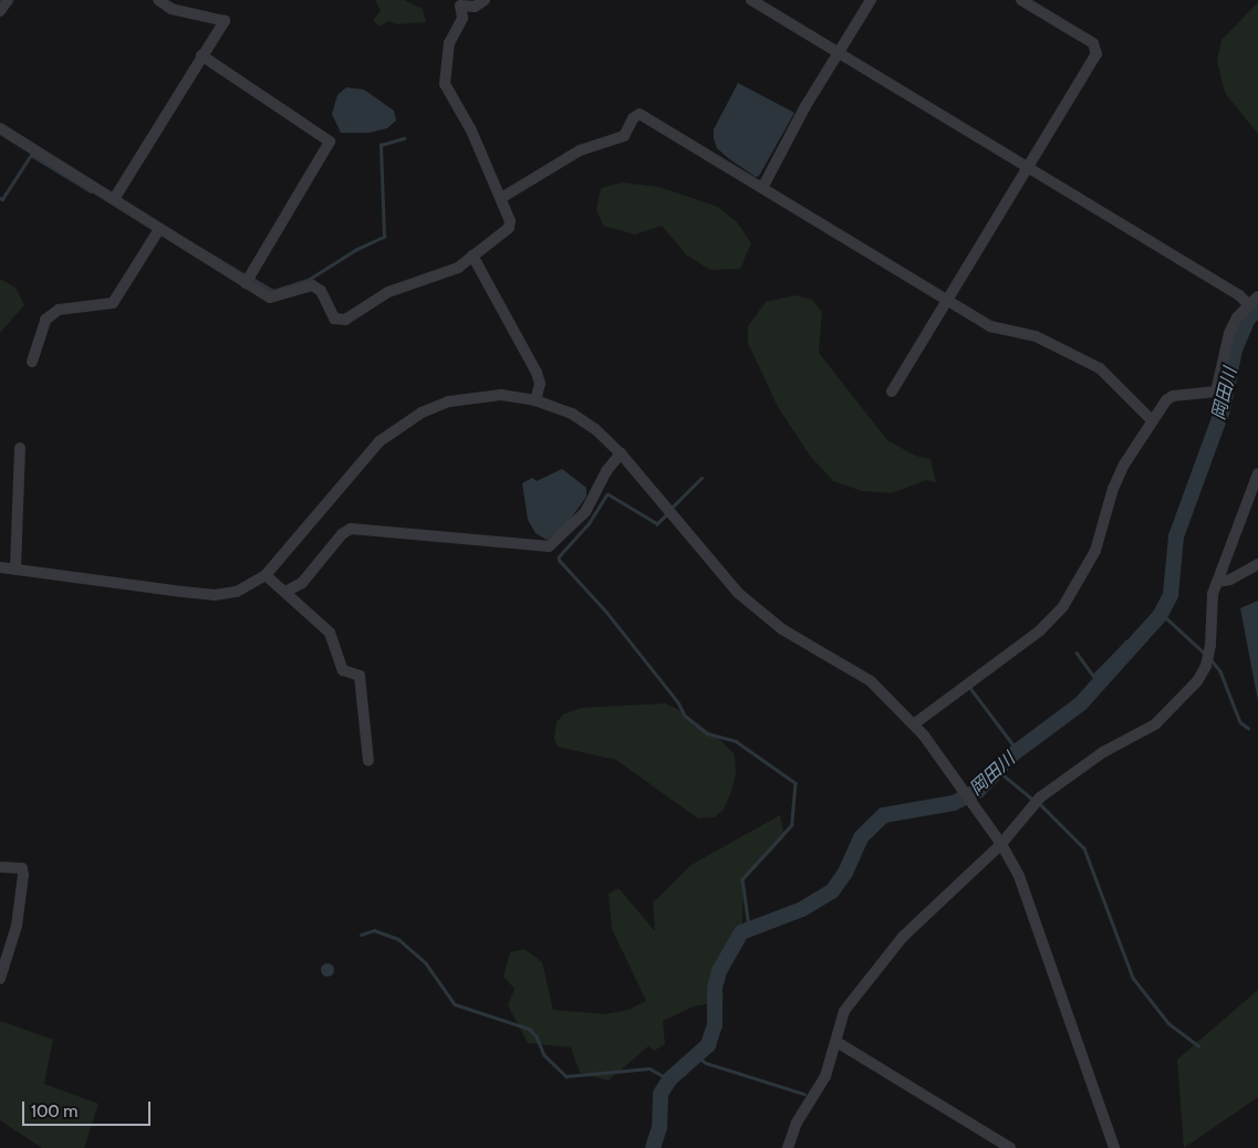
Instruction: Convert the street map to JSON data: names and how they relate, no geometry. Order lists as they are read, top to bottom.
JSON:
{
  "water": ["岡田川"],
  "scale_bar": "100 m"
}
